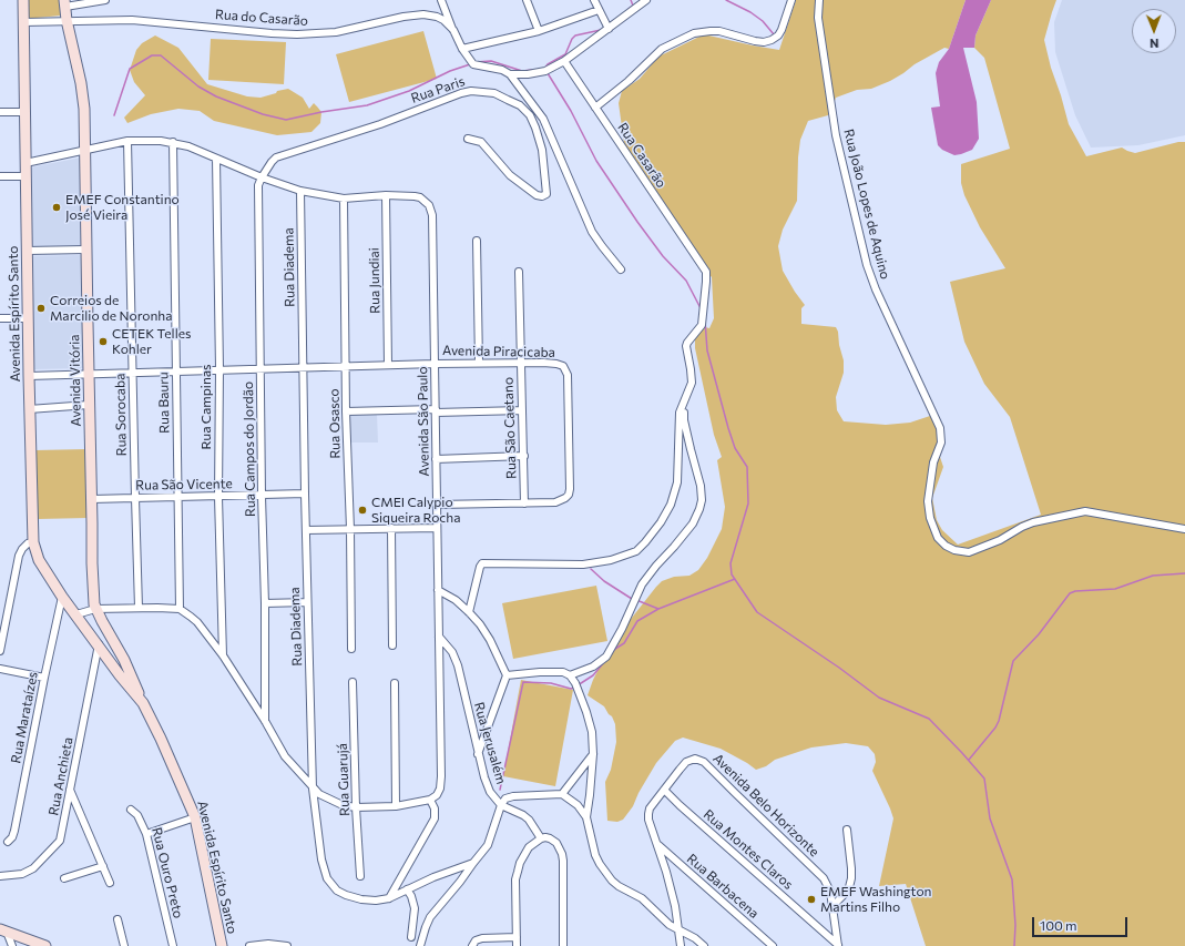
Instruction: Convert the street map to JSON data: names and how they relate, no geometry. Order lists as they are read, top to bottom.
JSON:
{
  "streets": {
    "street": [
      "Rua do Casarão",
      "Rua Paris",
      "Rua Casarão",
      "Rua João Lopes de Aquino",
      "Rua Diadema",
      "Rua Jundiai",
      "Avenida Espírito Santo",
      "Avenida Piracicaba",
      "Avenida Vitória",
      "Rua Bauru",
      "Rua Campinas",
      "Rua Sorocaba",
      "Avenida São Paulo",
      "Rua Osasco",
      "Rua São Caetano",
      "Rua Campos do Jordão",
      "Rua São Vicente",
      "Rua Marataízes",
      "Rua Jerusalém",
      "Rua Anchieta",
      "Rua Guarujá",
      "Avenida Belo Horizonte",
      "Rua Montes Claros",
      "Rua Ouro Preto",
      "Rua Barbacena"
    ]
  },
  "crossings": [
    ["Rua do Casarão", "Avenida Vitória"],
    ["Rua Paris", "Avenida São Paulo"],
    ["Rua Paris", "Rua Campos do Jordão"],
    ["Rua Diadema", "Avenida Piracicaba"],
    ["Rua Diadema", "Avenida São Paulo"],
    ["Rua Diadema", "Rua São Vicente"],
    ["Rua Jundiai", "Avenida Piracicaba"],
    ["Rua Jundiai", "Avenida São Paulo"],
    ["Avenida Espírito Santo", "Avenida Piracicaba"],
    ["Avenida Espírito Santo", "Avenida Vitória"],
    ["Avenida Espírito Santo", "Avenida São Paulo"],
    ["Avenida Espírito Santo", "Rua Marataízes"],
    ["Avenida Espírito Santo", "Rua Anchieta"],
    ["Avenida Piracicaba", "Avenida Vitória"],
    ["Avenida Piracicaba", "Rua Bauru"],
    ["Avenida Piracicaba", "Rua Campinas"],
    ["Avenida Piracicaba", "Rua Sorocaba"],
    ["Avenida Piracicaba", "Avenida São Paulo"],
    ["Avenida Piracicaba", "Rua Osasco"],
    ["Avenida Piracicaba", "Rua São Caetano"],
    ["Avenida Piracicaba", "Rua Campos do Jordão"],
    ["Avenida Vitória", "Avenida São Paulo"],
    ["Avenida Vitória", "Rua São Vicente"],
    ["Rua Bauru", "Avenida São Paulo"],
    ["Rua Bauru", "Rua São Vicente"],
    ["Rua Campinas", "Avenida São Paulo"],
    ["Rua Campinas", "Rua São Vicente"],
    ["Rua Sorocaba", "Avenida São Paulo"],
    ["Rua Sorocaba", "Rua São Vicente"],
    ["Avenida São Paulo", "Rua Osasco"],
    ["Avenida São Paulo", "Rua Campos do Jordão"],
    ["Avenida São Paulo", "Rua Jerusalém"],
    ["Rua Campos do Jordão", "Rua São Vicente"],
    ["Avenida Belo Horizonte", "Rua Montes Claros"],
    ["Avenida Belo Horizonte", "Rua Barbacena"]
  ],
  "places": [
    "EMEF Constantino José Vieira",
    "Correios de Marcilio de Noronha",
    "CETEK Telles Kohler",
    "CMEI Calypio Siqueira Rocha",
    "EMEF Washington Martins Filho"
  ],
  "scale_bar": "100 m",
  "north": "bottom"
}
